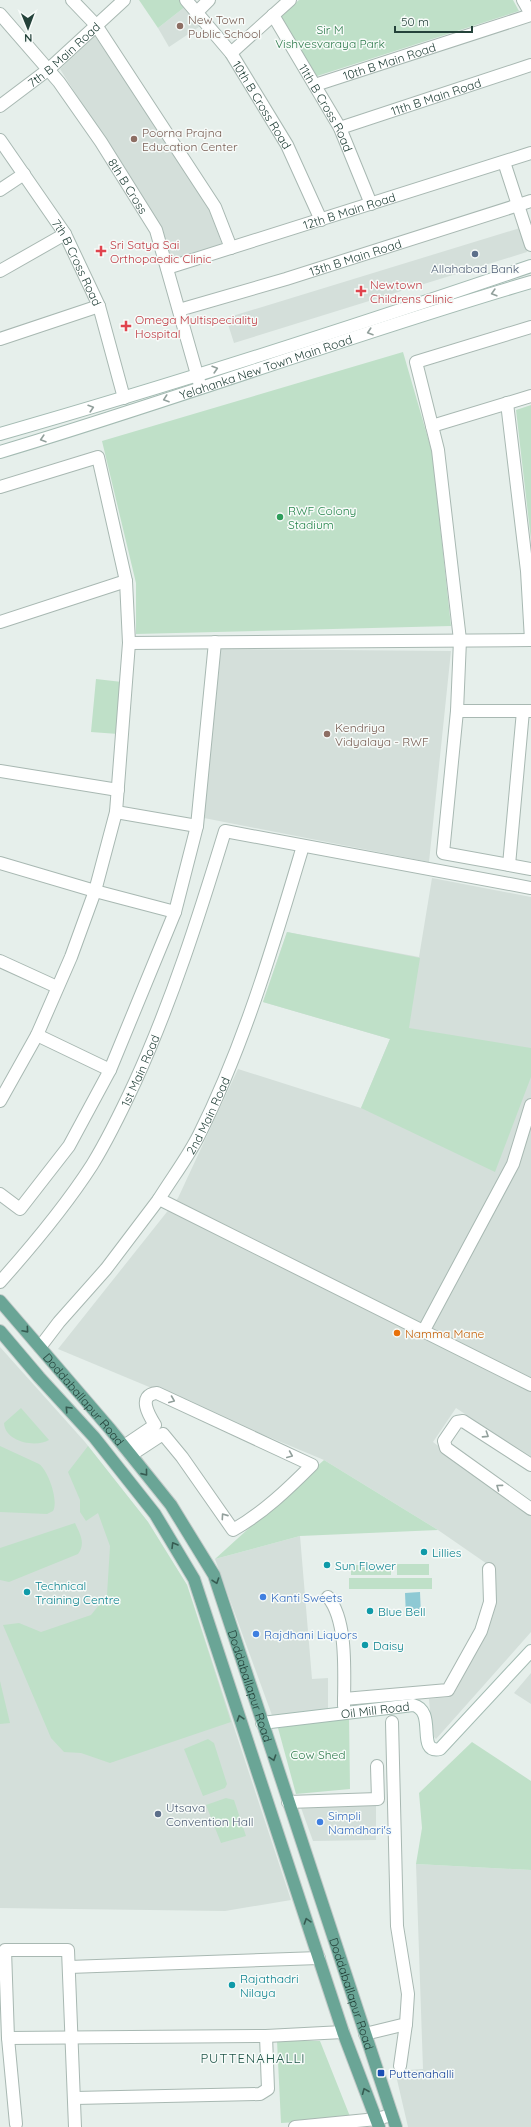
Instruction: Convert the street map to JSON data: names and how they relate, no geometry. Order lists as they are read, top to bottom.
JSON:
{
  "streets": {
    "main road": ["Doddaballapur Road"],
    "street": [
      "7th B Main Road",
      "10th B Main Road",
      "11th B Main Road",
      "10th B Cross Road",
      "11th B Cross Road",
      "8th B Cross",
      "12th B Main Road",
      "13th B Main Road",
      "7th B Cross Road",
      "Yelahanka New Town Main Road",
      "1st Main Road",
      "2nd Main Road",
      "Oil Mill Road"
    ]
  },
  "crossings": [
    ["7th B Main Road", "8th B Cross"],
    ["10th B Main Road", "11th B Cross Road"],
    ["11th B Main Road", "11th B Cross Road"],
    ["10th B Cross Road", "12th B Main Road"],
    ["11th B Cross Road", "12th B Main Road"],
    ["8th B Cross", "12th B Main Road"],
    ["8th B Cross", "13th B Main Road"],
    ["8th B Cross", "Yelahanka New Town Main Road"],
    ["7th B Cross Road", "Yelahanka New Town Main Road"],
    ["1st Main Road", "2nd Main Road"],
    ["2nd Main Road", "Doddaballapur Road"],
    ["Doddaballapur Road", "Oil Mill Road"]
  ],
  "districts": ["PUTTENAHALLI"],
  "parks": ["Sir M Vishvesvaraya Park", "Cow Shed"],
  "places": {
    "other": [
      "New Town Public School",
      "Poorna Prajna Education Center",
      "Allahabad Bank",
      "RWF Colony Stadium",
      "Kendriya Vidyalaya - RWF",
      "Namma Mane",
      "Lillies",
      "Sun Flower",
      "Technical Training Centre",
      "Kanti Sweets",
      "Blue Bell",
      "Rajdhani Liquors",
      "Daisy",
      "Utsava Convention Hall",
      "Simpli Namdhari's",
      "Rajathadri Nilaya"
    ],
    "health": ["Sri Satya Sai Orthopaedic Clinic", "Newtown Childrens Clinic", "Omega Multispeciality Hospital"],
    "transit": ["Puttenahalli"]
  },
  "scale_bar": "50 m",
  "north": "bottom"
}
